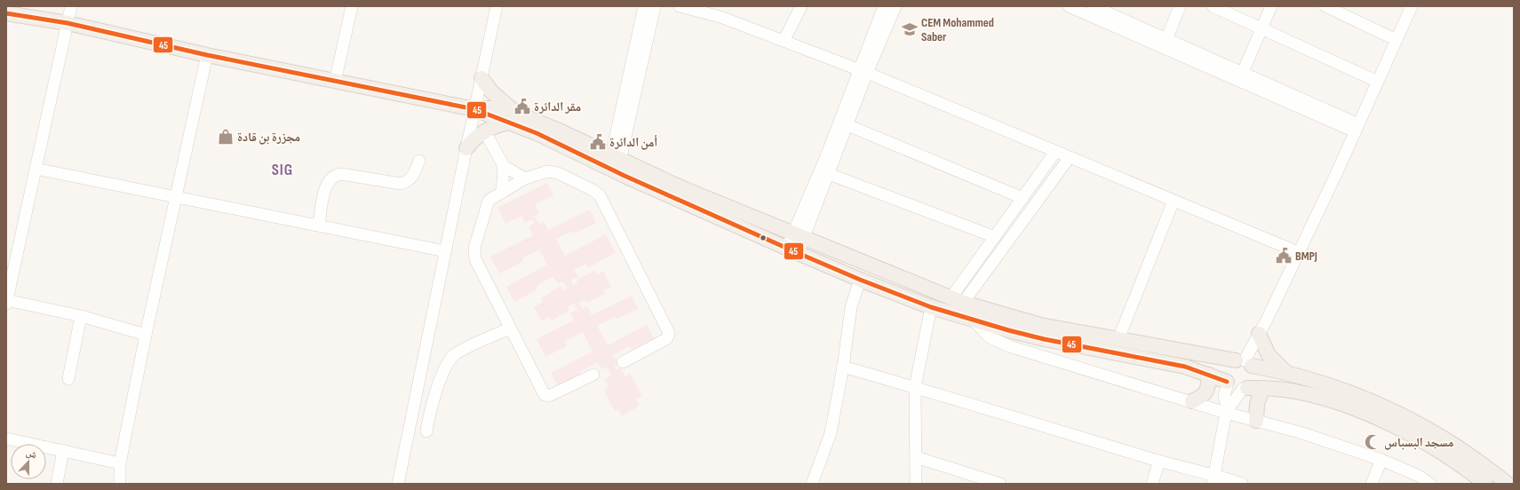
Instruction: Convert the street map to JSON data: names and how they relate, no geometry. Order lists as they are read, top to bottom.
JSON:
{
  "districts": ["SIG"],
  "places": {
    "school or university": ["CEM Mohammed Saber"],
    "public building": ["مقر الدائرة", "أمن الدائرة", "BMPJ"],
    "shop": ["مجزرة بن قادة"],
    "mosque": ["مسجد البسباس"]
  },
  "lines": ["transit line 45"],
  "north": "top"
}
